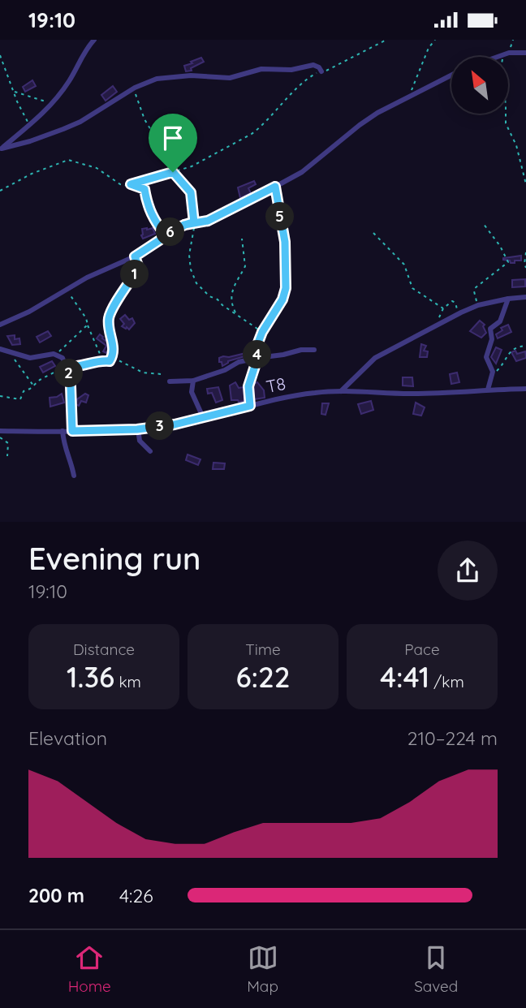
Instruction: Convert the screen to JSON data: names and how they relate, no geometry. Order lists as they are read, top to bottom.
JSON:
{
  "streets": {
    "street": ["T8"]
  },
  "north": "top left",
  "page": {
    "status": "19:10",
    "pins": [
      "5",
      "6",
      "1",
      "4",
      "2",
      "3"
    ],
    "heading": ["Evening run", "19:10"],
    "stats": [
      ["Distance", "1.36 km"],
      ["Time", "6:22"],
      ["Pace", "4:41 /km"]
    ],
    "chart": ["Elevation", "210–224 m"],
    "list": [
      {
        "name": "200 m",
        "note": "4:26"
      }
    ],
    "tabs": ["Home", "Map", "Saved"]
  }
}
